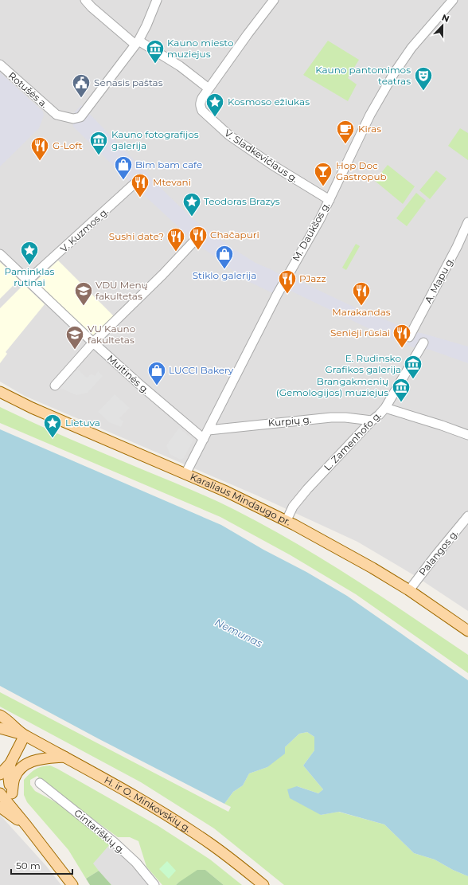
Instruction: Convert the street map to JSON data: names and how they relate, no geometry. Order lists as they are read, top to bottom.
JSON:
{
  "streets": {
    "main road": ["Karaliaus Mindaugo pr.", "H. ir O. Minkovskių g."],
    "street": [
      "Rotušės a.",
      "V. Sladkevičiaus g.",
      "V. Kuzmos g.",
      "M. Daukšos g.",
      "A. Mapu g.",
      "Muitinės g.",
      "Kurpių g.",
      "L. Zamenhofo g.",
      "Palangos g.",
      "Gintariškių g."
    ]
  },
  "crossings": [
    ["V. Sladkevičiaus g.", "M. Daukšos g."],
    ["V. Kuzmos g.", "Muitinės g."],
    ["M. Daukšos g.", "Muitinės g."],
    ["M. Daukšos g.", "Kurpių g."],
    ["M. Daukšos g.", "Karaliaus Mindaugo pr."],
    ["Kurpių g.", "L. Zamenhofo g."],
    ["L. Zamenhofo g.", "Karaliaus Mindaugo pr."],
    ["Karaliaus Mindaugo pr.", "Palangos g."]
  ],
  "water": ["Nemunas"],
  "places": {
    "museum": [
      "Kauno miesto muziejus",
      "Kauno fotografijos galerija",
      "E. Rudinsko Grafikos galerija",
      "Brangakmenių (Gemologijos) muziejus"
    ],
    "theatre": ["Kauno pantomimos teatras"],
    "public building": ["Senasis paštas"],
    "place": [
      "Kosmoso ežiukas",
      "Teodoras Brazys",
      "Paminklas rutinai",
      "Lietuva"
    ],
    "cafe": ["Kiras"],
    "restaurant": [
      "G-Loft",
      "Mtevani",
      "Chačapuri",
      "Sushi date?",
      "PJazz",
      "Marakandas",
      "Senieji rūsiai"
    ],
    "shop": ["Bim bam cafe", "Stiklo galerija", "LUCCI Bakery"],
    "bar": ["Hop Doc Gastropub"],
    "school or university": ["VDU Menų fakultetas", "VU Kauno fakultetas"]
  },
  "scale_bar": "50 m",
  "north": "top"
}
